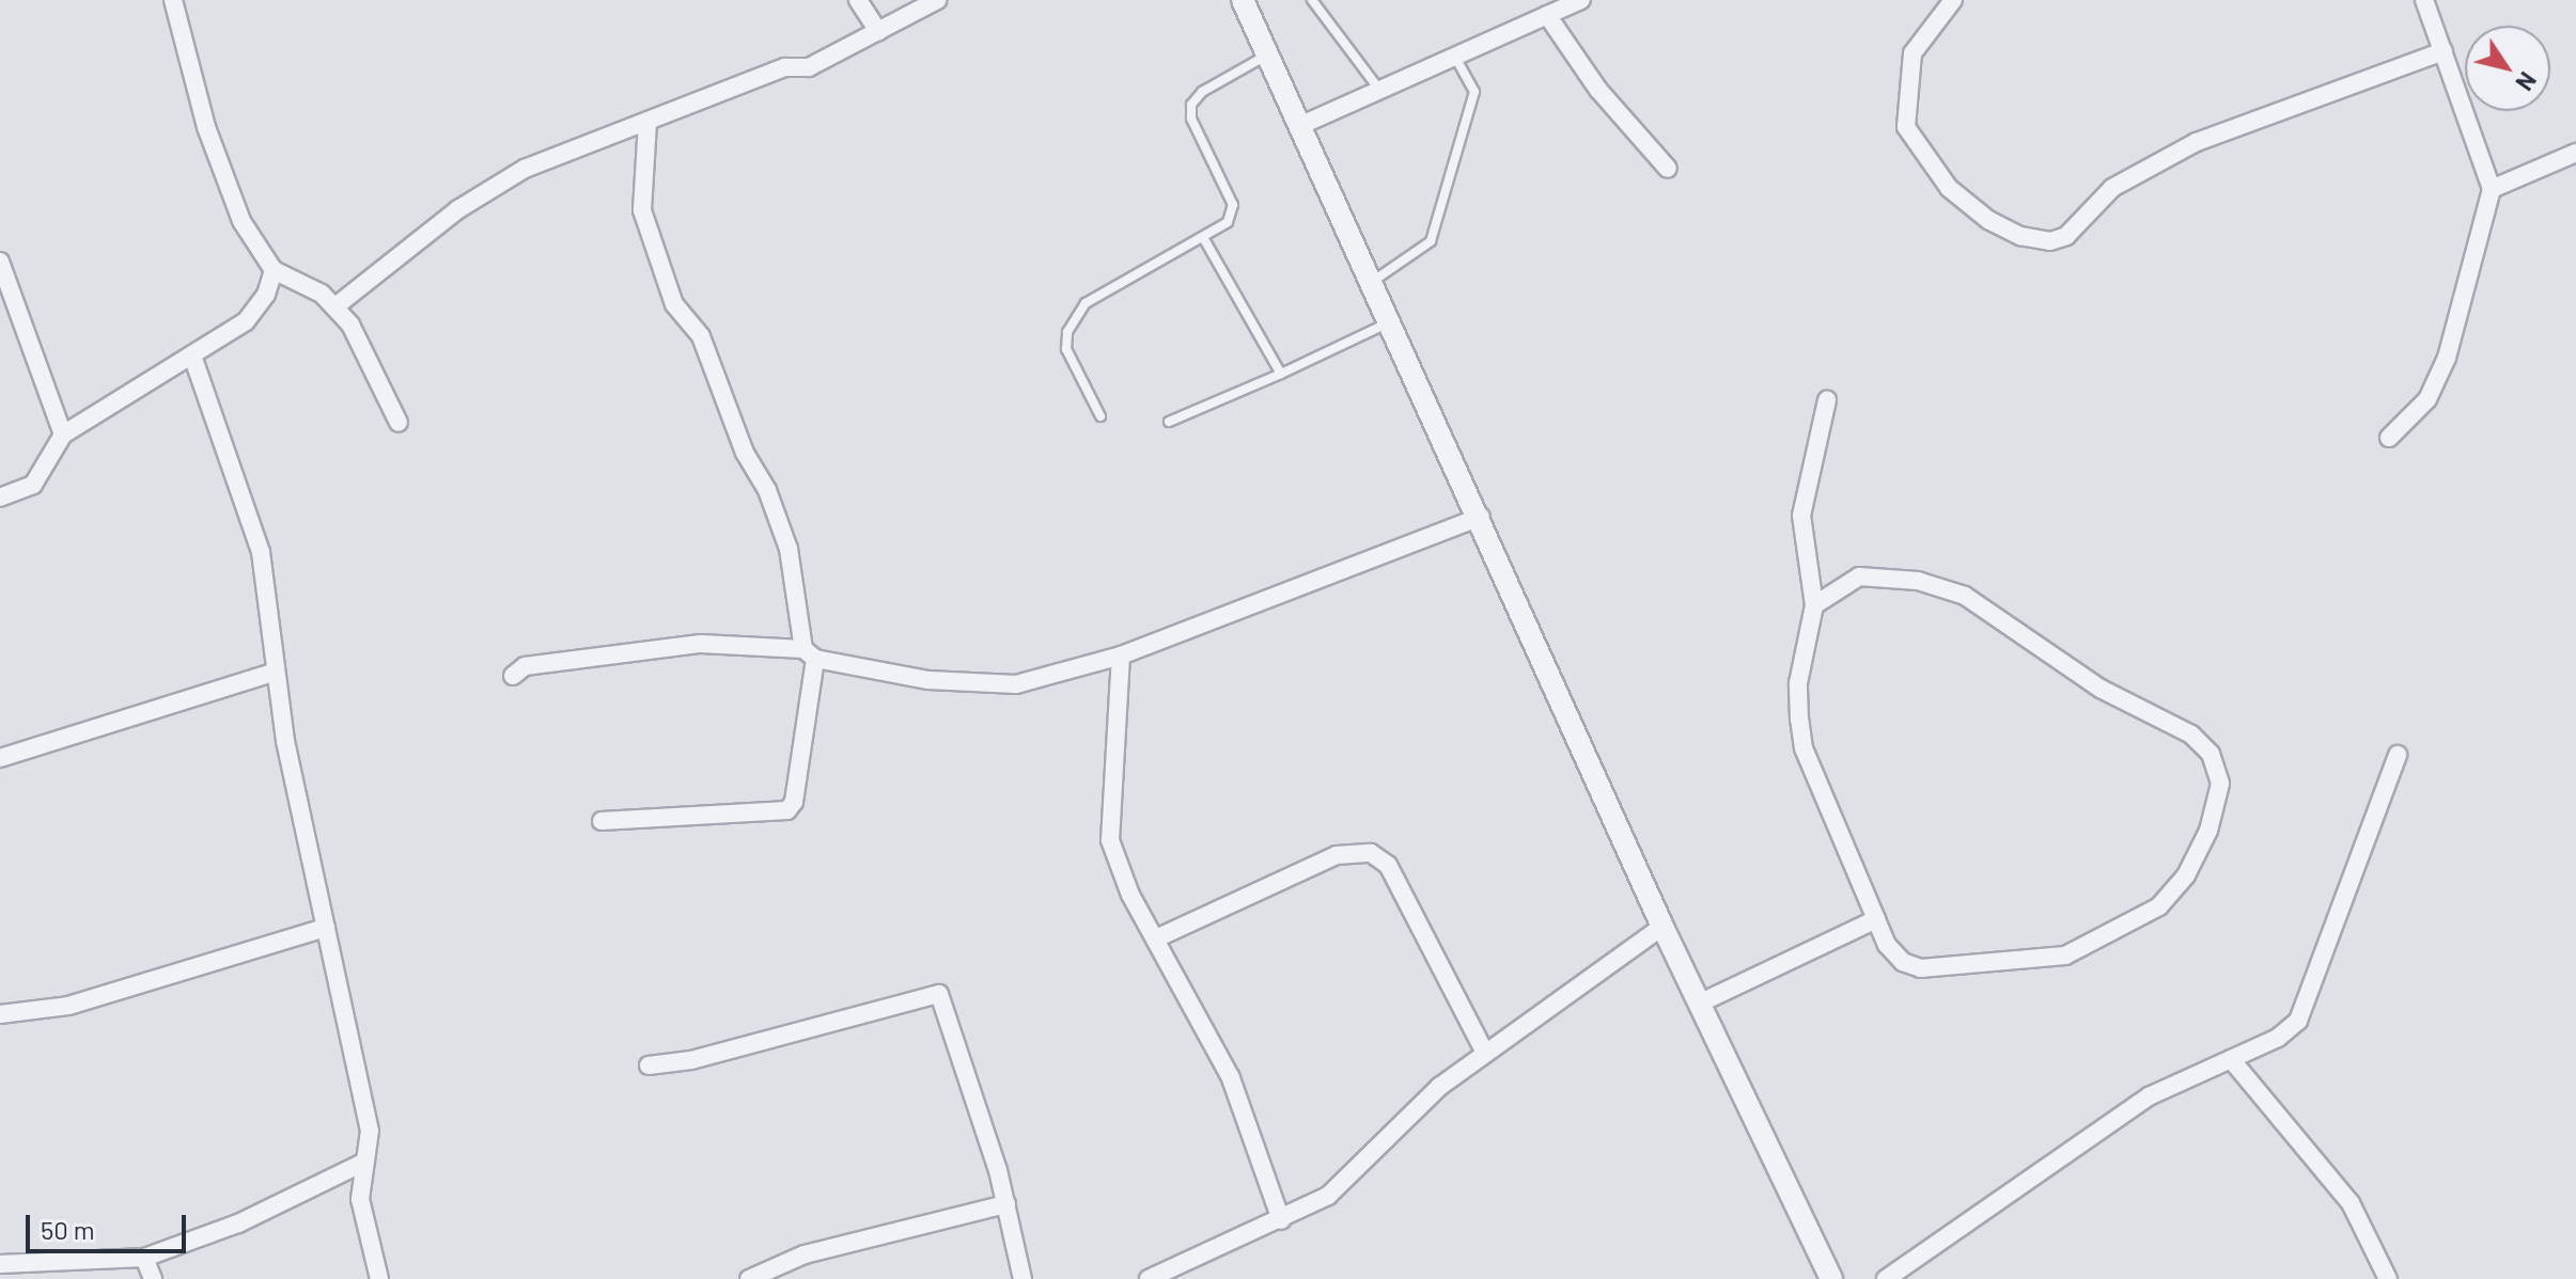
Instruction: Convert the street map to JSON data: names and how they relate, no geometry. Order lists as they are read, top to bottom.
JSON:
{
  "scale_bar": "50 m",
  "north": "bottom right"
}
